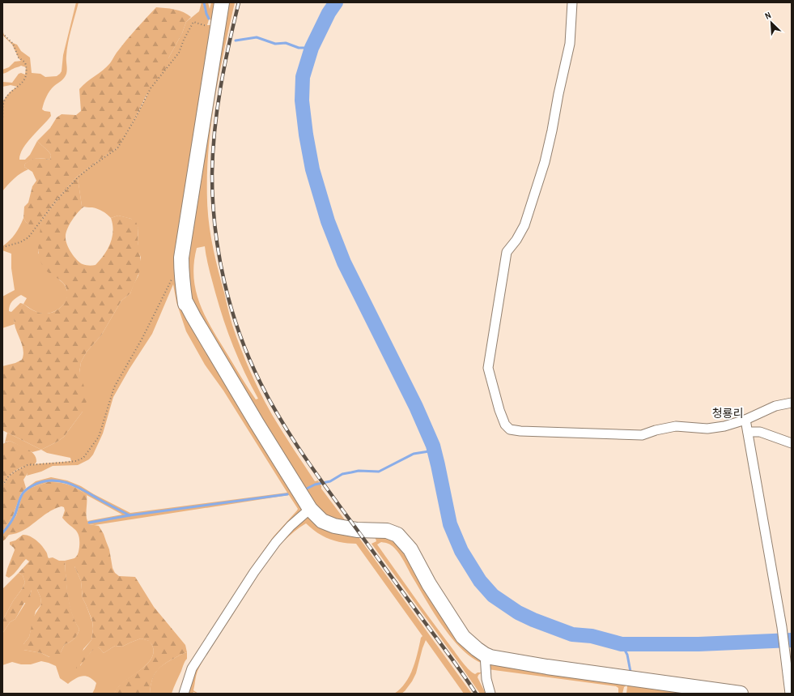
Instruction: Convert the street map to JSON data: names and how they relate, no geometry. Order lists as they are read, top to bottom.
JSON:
{
  "districts": ["청룡리"],
  "north": "top left"
}
